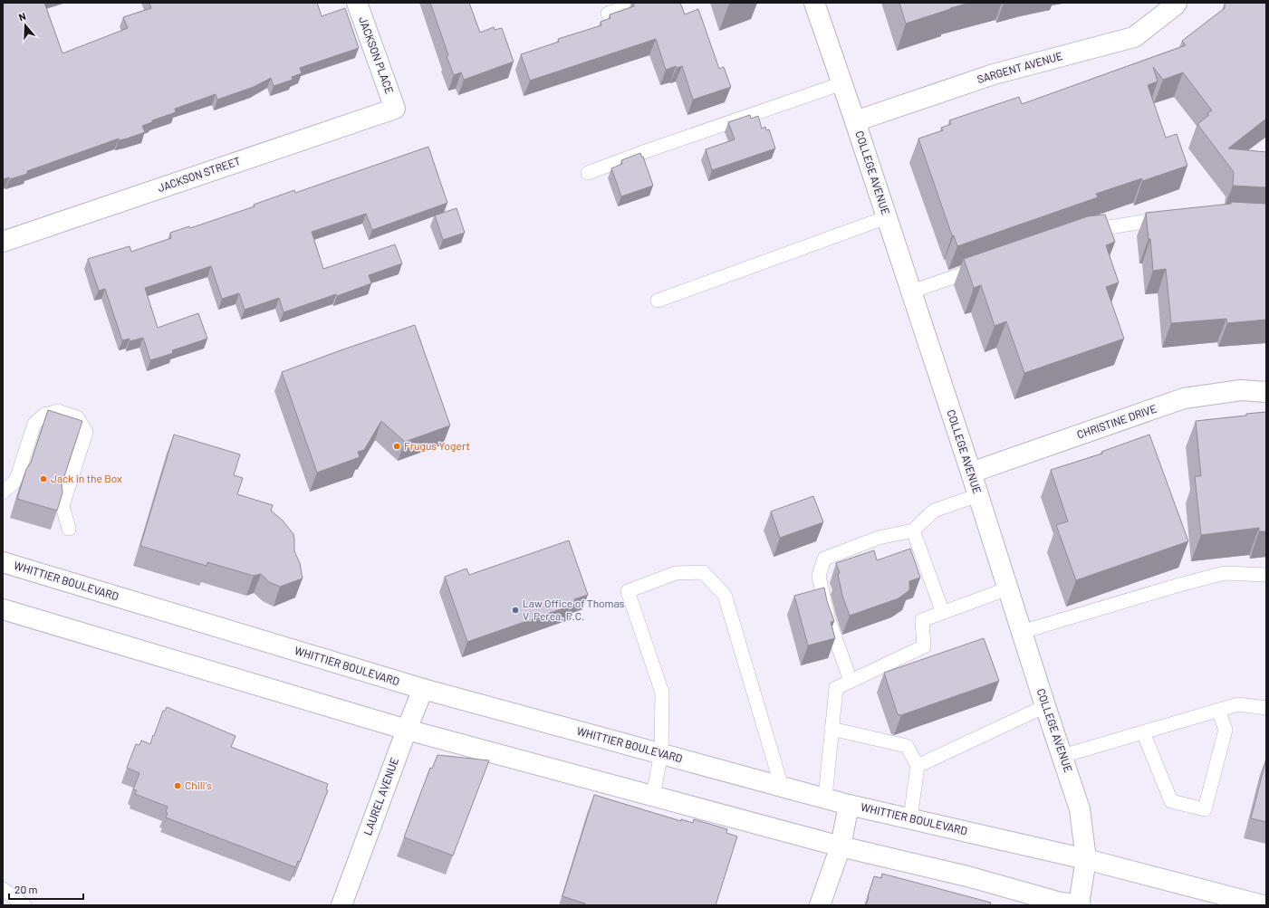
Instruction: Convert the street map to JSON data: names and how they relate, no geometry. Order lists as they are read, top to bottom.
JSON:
{
  "streets": {
    "street": [
      "JACKSON PLACE",
      "SARGENT AVENUE",
      "COLLEGE AVENUE",
      "JACKSON STREET",
      "CHRISTINE DRIVE",
      "WHITTIER BOULEVARD",
      "LAUREL AVENUE"
    ]
  },
  "crossings": [
    ["JACKSON PLACE", "JACKSON STREET"],
    ["SARGENT AVENUE", "COLLEGE AVENUE"],
    ["COLLEGE AVENUE", "CHRISTINE DRIVE"],
    ["COLLEGE AVENUE", "WHITTIER BOULEVARD"],
    ["WHITTIER BOULEVARD", "LAUREL AVENUE"]
  ],
  "places": [
    "Frugus Yogert",
    "Jack in the Box",
    "Law Office of Thomas V. Perea, P.C.",
    "Chili's"
  ],
  "scale_bar": "20 m",
  "north": "top"
}
